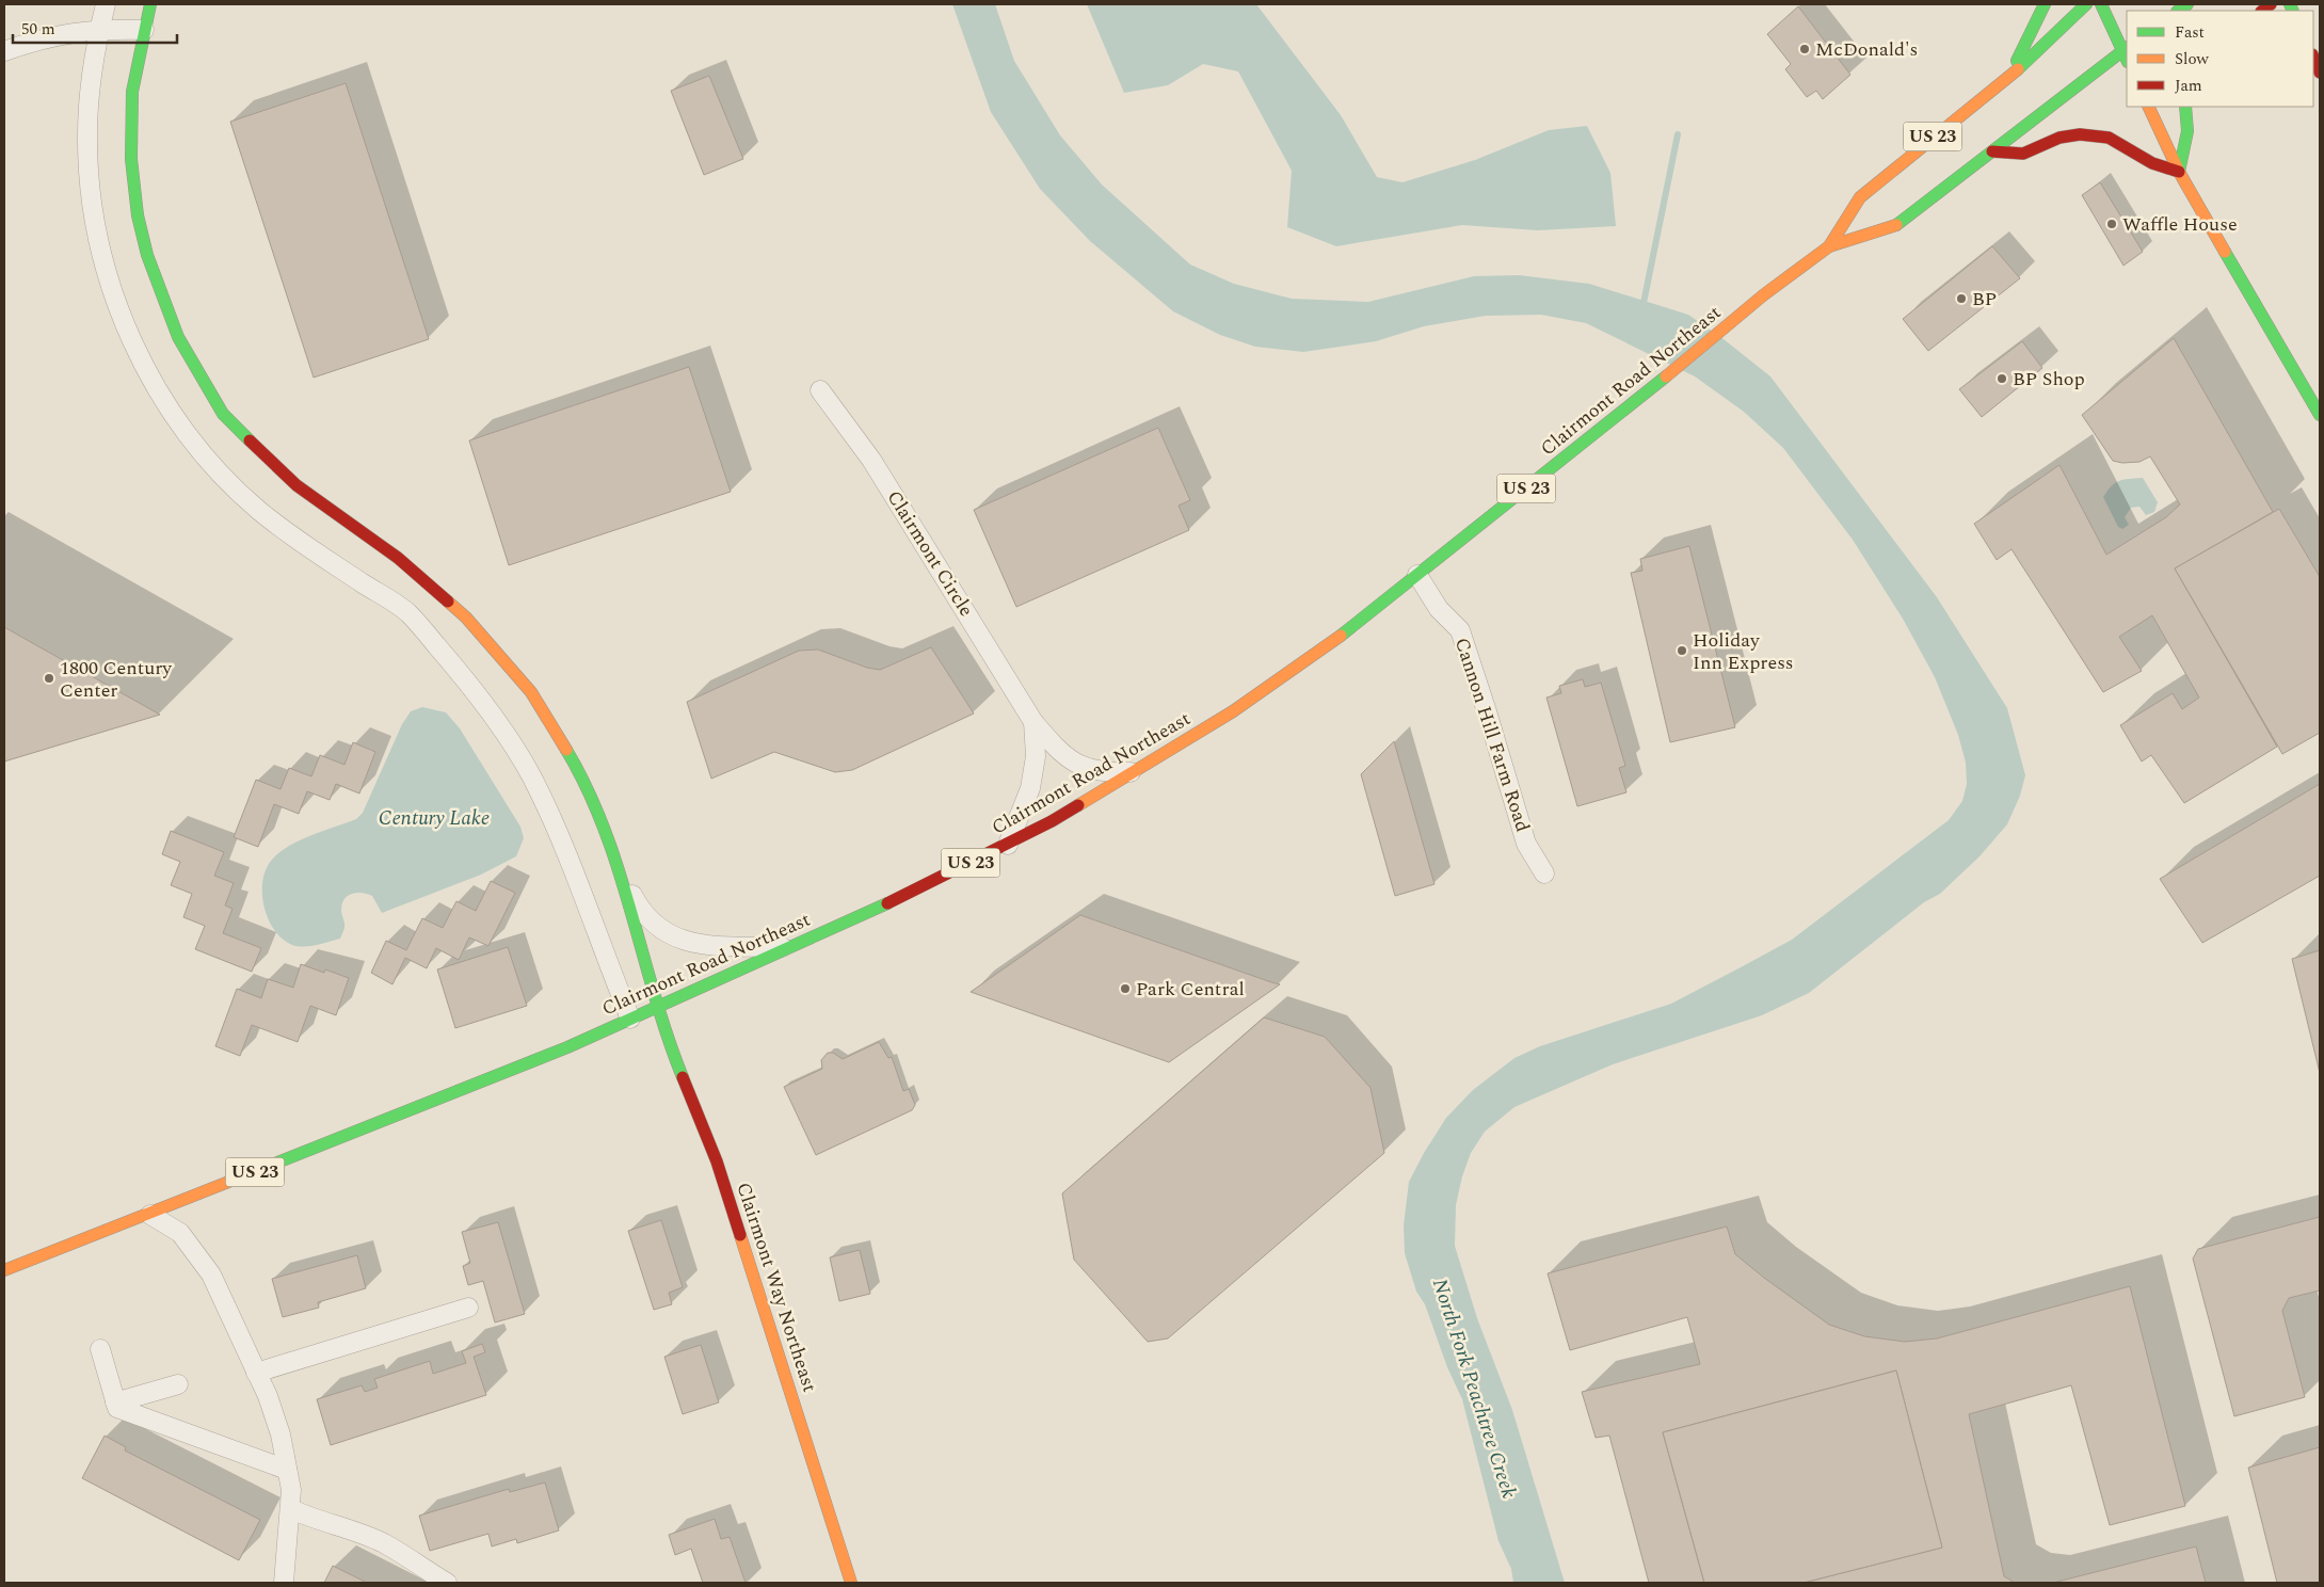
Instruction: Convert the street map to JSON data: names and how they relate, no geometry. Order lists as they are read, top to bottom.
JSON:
{
  "streets": {
    "main road": ["US 23", "Clairmont Road Northeast", "Clairmont Way Northeast"],
    "street": ["Clairmont Circle", "Cannon Hill Farm Road"]
  },
  "crossings": [
    ["Clairmont Road Northeast", "Clairmont Circle"],
    ["Clairmont Road Northeast", "Cannon Hill Farm Road"],
    ["Clairmont Road Northeast", "Clairmont Way Northeast"]
  ],
  "water": ["Century Lake", "North Fork Peachtree Creek"],
  "places": [
    "McDonald's",
    "Waffle House",
    "BP",
    "BP Shop",
    "Holiday Inn Express",
    "1800 Century Center",
    "Park Central"
  ],
  "legend": ["Fast", "Slow", "Jam"],
  "scale_bar": "50 m"
}
